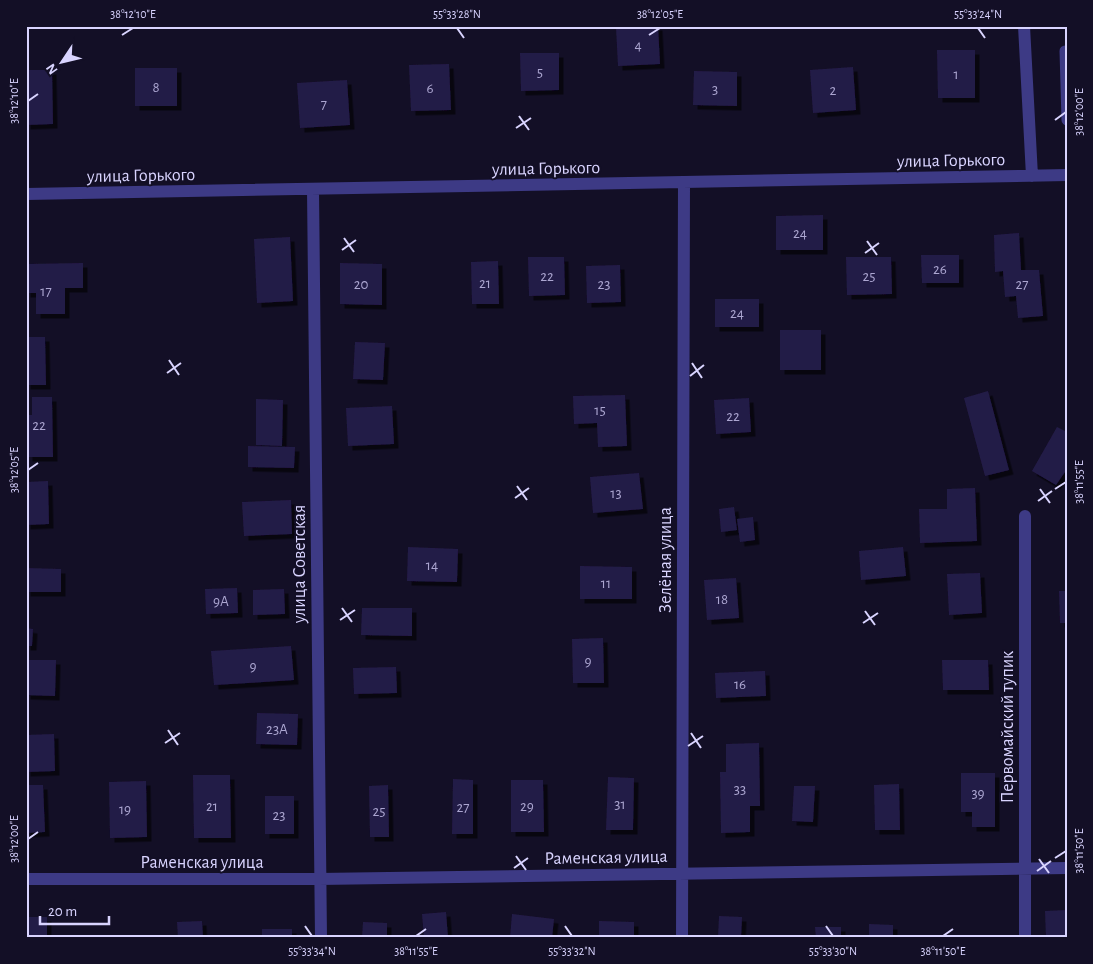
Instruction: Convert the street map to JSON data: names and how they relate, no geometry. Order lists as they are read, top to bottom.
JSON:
{
  "streets": {
    "street": [
      "улица Горького",
      "Зелёная улица",
      "улица Советская",
      "Первомайский тупик",
      "Раменская улица"
    ]
  },
  "crossings": [
    ["улица Горького", "Зелёная улица"],
    ["улица Горького", "улица Советская"],
    ["Зелёная улица", "Раменская улица"],
    ["улица Советская", "Раменская улица"],
    ["Первомайский тупик", "Раменская улица"]
  ],
  "house_numbers": [
    "4",
    "5",
    "1",
    "8",
    "6",
    "3",
    "2",
    "7",
    "24",
    "26",
    "22",
    "25",
    "21",
    "20",
    "23",
    "27",
    "17",
    "24",
    "15",
    "22",
    "22",
    "13",
    "14",
    "11",
    "18",
    "9А",
    "9",
    "9",
    "16",
    "23А",
    "33",
    "39",
    "31",
    "21",
    "29",
    "27",
    "19",
    "25",
    "23"
  ],
  "scale_bar": "20 m",
  "north": "bottom left",
  "coordinates": [
    "38°12'10\"E",
    "55°33'28\"N",
    "38°12'05\"E",
    "55°33'24\"N",
    "38°12'00\"E",
    "38°11'55\"E",
    "38°11'50\"E",
    "55°33'34\"N",
    "55°33'32\"N",
    "55°33'30\"N"
  ]
}
